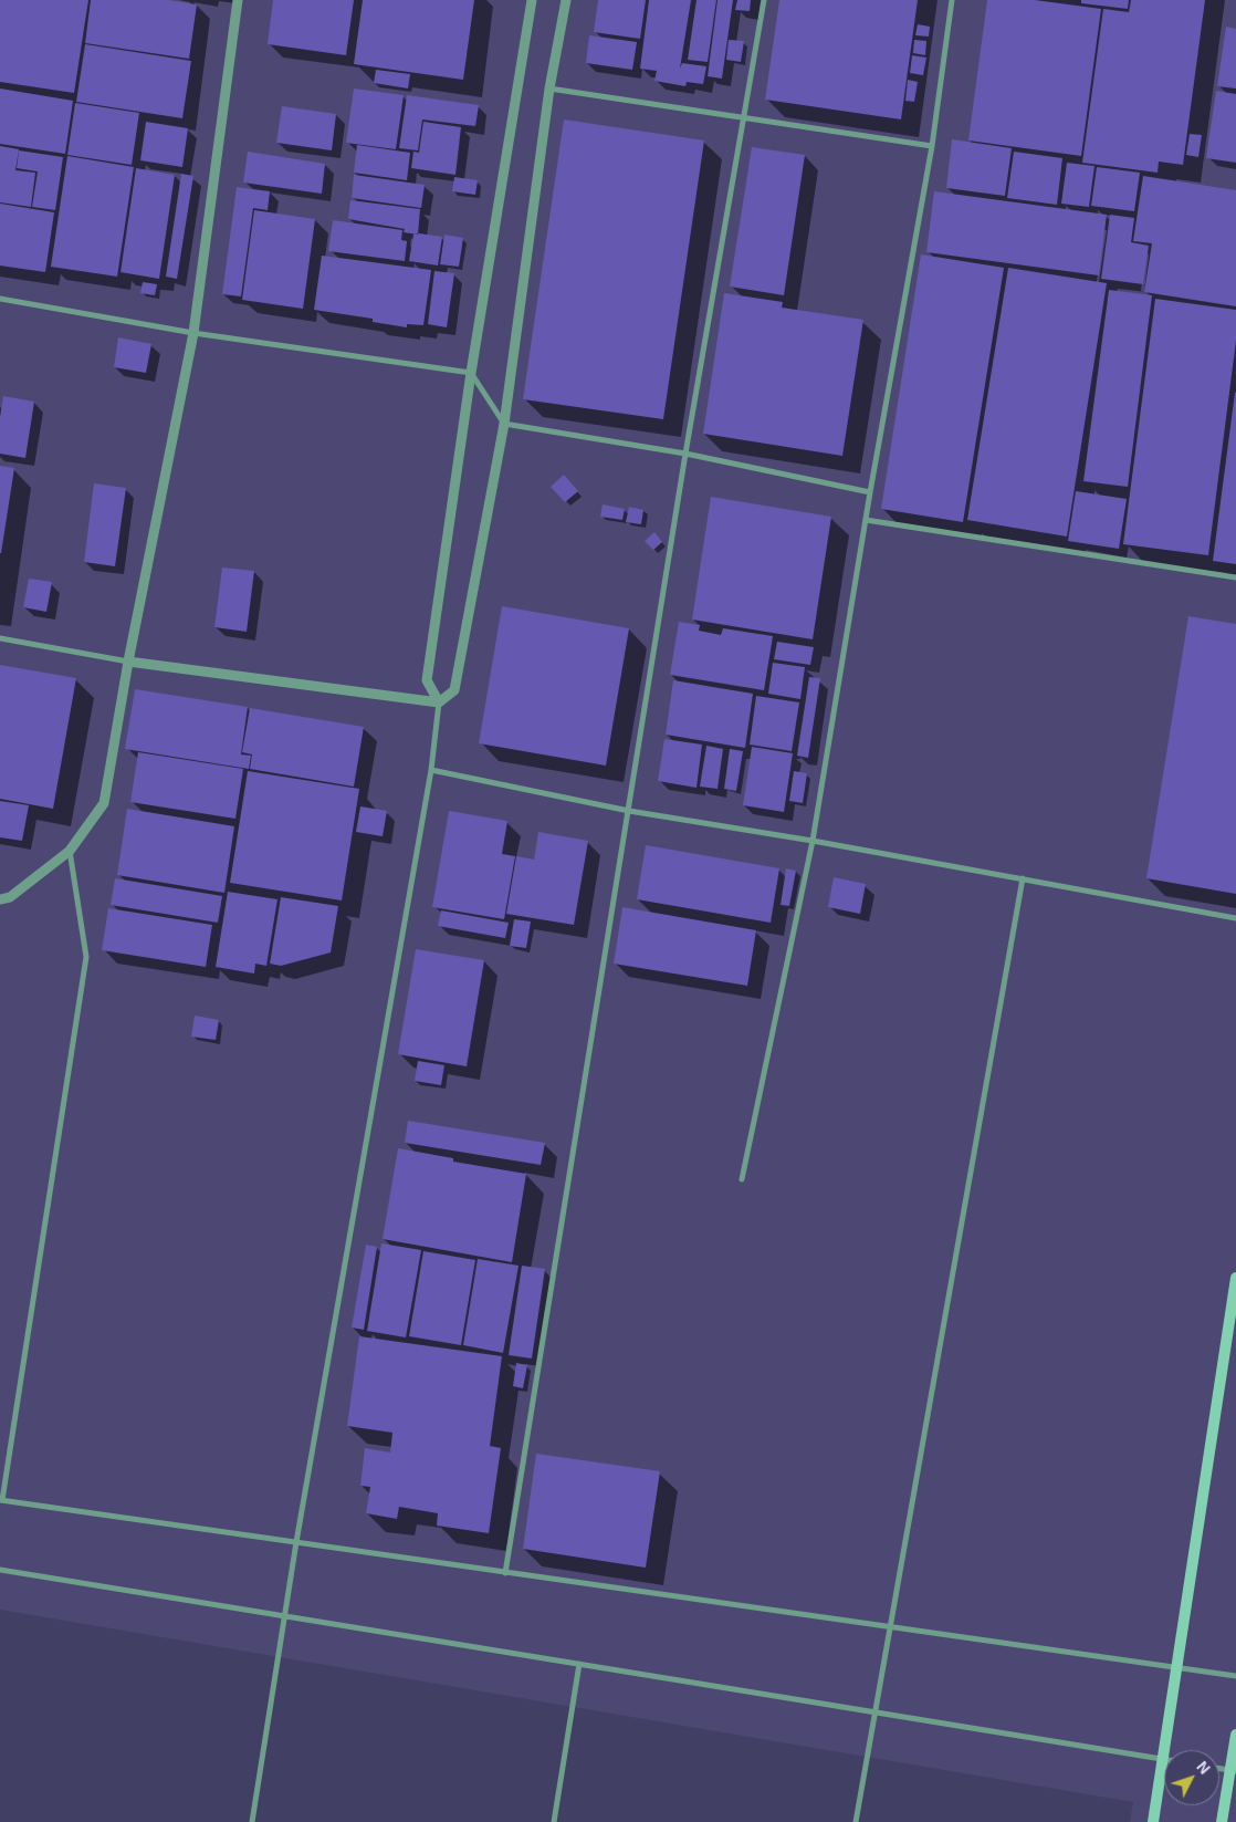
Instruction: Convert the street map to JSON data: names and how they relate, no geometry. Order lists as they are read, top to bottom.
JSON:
{
  "north": "top right"
}
